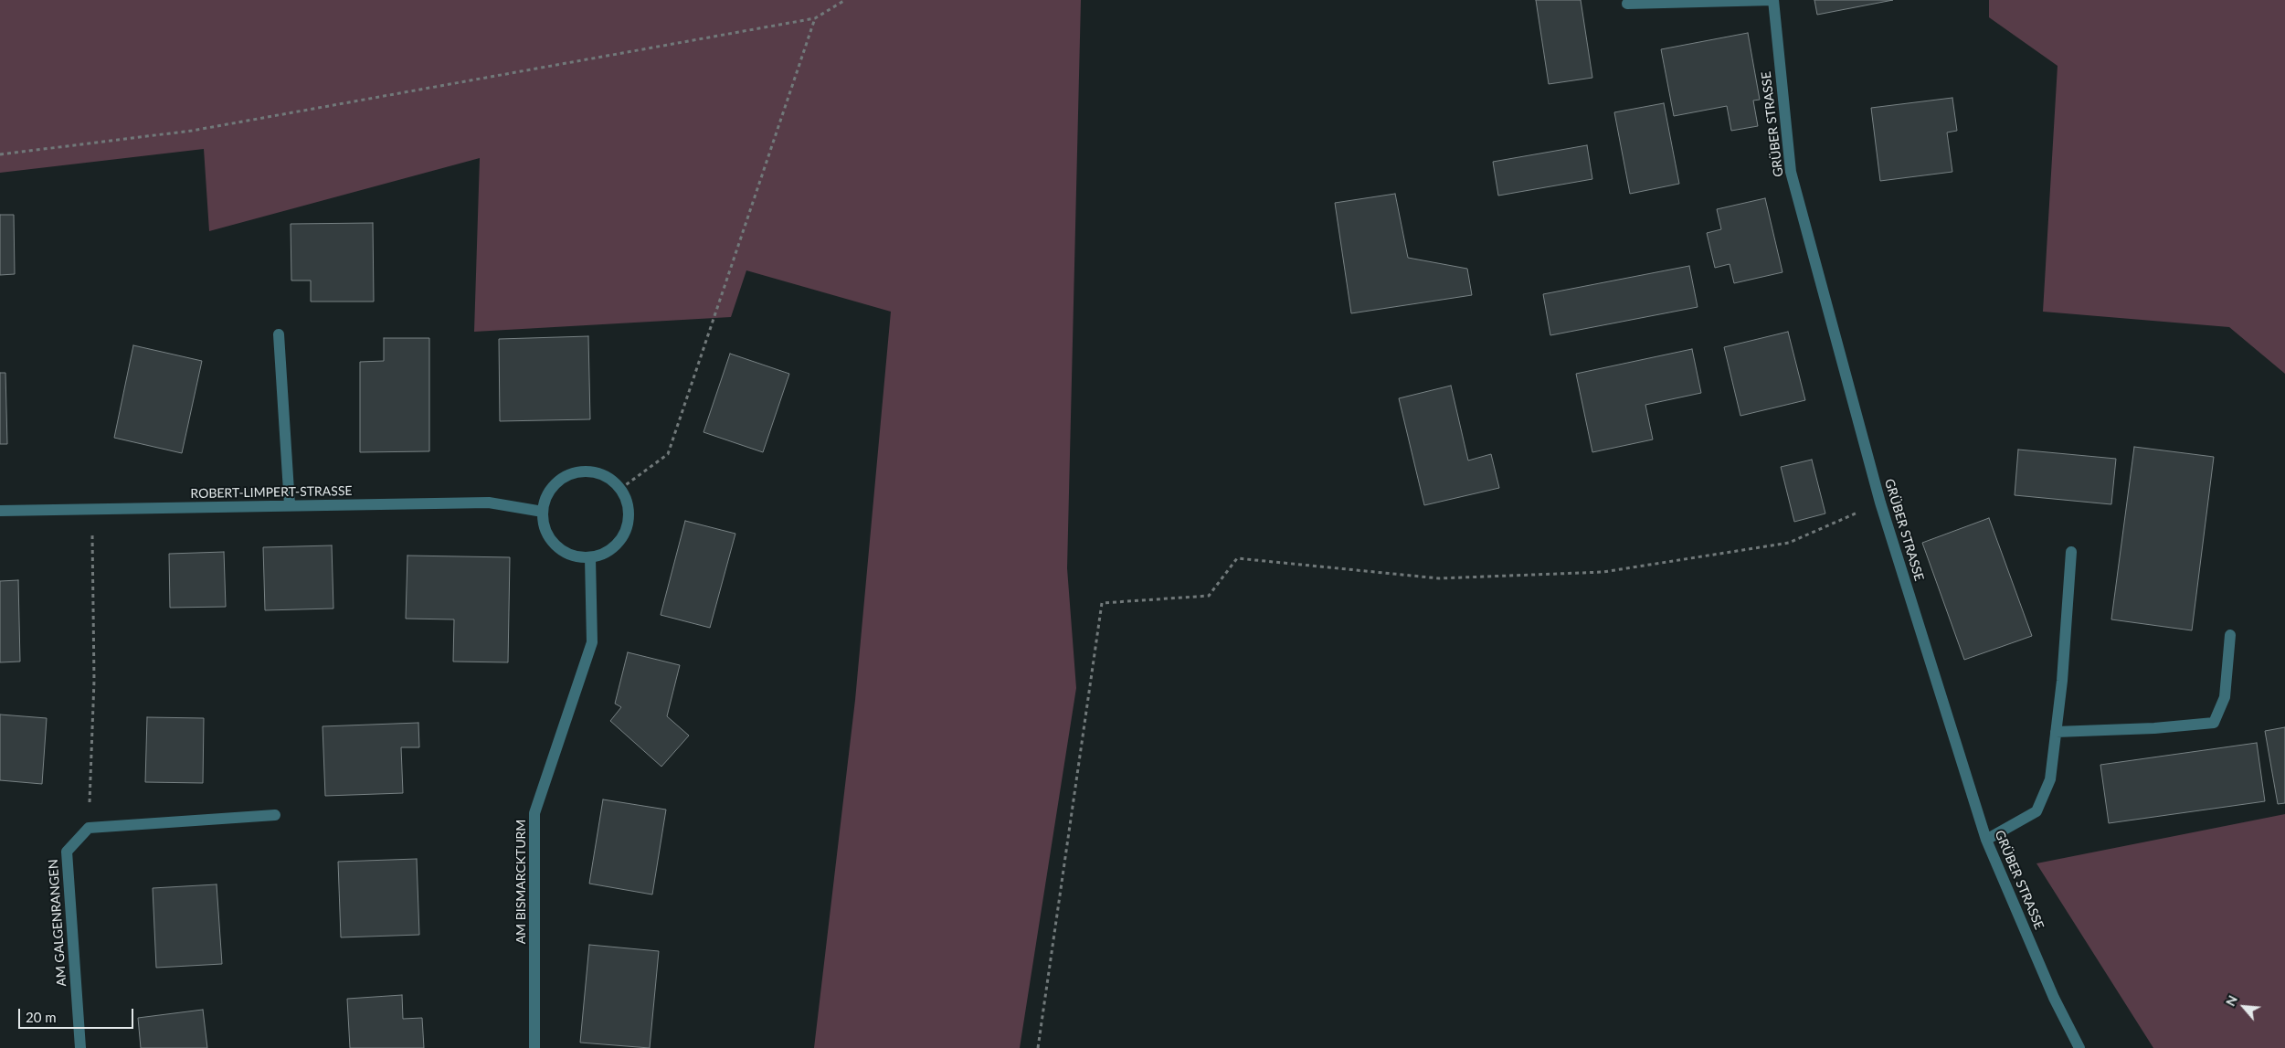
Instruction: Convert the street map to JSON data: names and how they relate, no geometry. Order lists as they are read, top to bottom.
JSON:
{
  "streets": {
    "street": [
      "GRÜBER STRASSE",
      "ROBERT-LIMPERT-STRASSE",
      "AM BISMARCKTURM",
      "AM GALGENRANGEN"
    ]
  },
  "crossings": [
    ["ROBERT-LIMPERT-STRASSE", "AM BISMARCKTURM"]
  ],
  "scale_bar": "20 m",
  "north": "top left"
}
